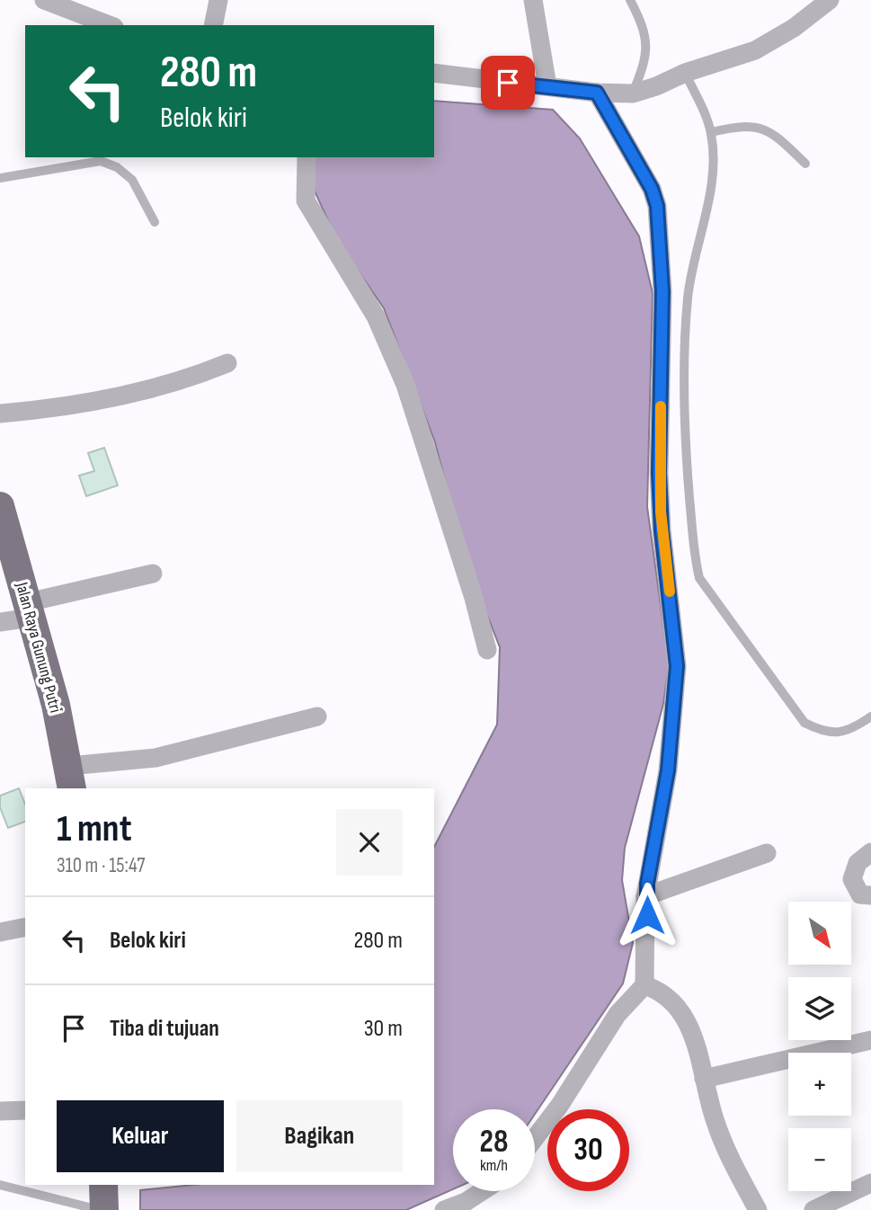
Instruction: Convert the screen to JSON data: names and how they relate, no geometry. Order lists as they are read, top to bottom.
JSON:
{
  "streets": {
    "main road": ["Jalan Raya Gunung Putri"]
  },
  "north": "bottom right",
  "page": {
    "turn": ["280 m", "Belok kiri"],
    "heading": ["1 mnt", "310 m · 15:47"],
    "list": [
      {
        "name": "Belok kiri",
        "value": "280 m"
      },
      {
        "name": "Tiba di tujuan",
        "value": "30 m"
      }
    ],
    "map_buttons": ["+", "−"],
    "buttons": ["Keluar", "Bagikan"],
    "speed": "28 km/h",
    "limit": "30"
  }
}
